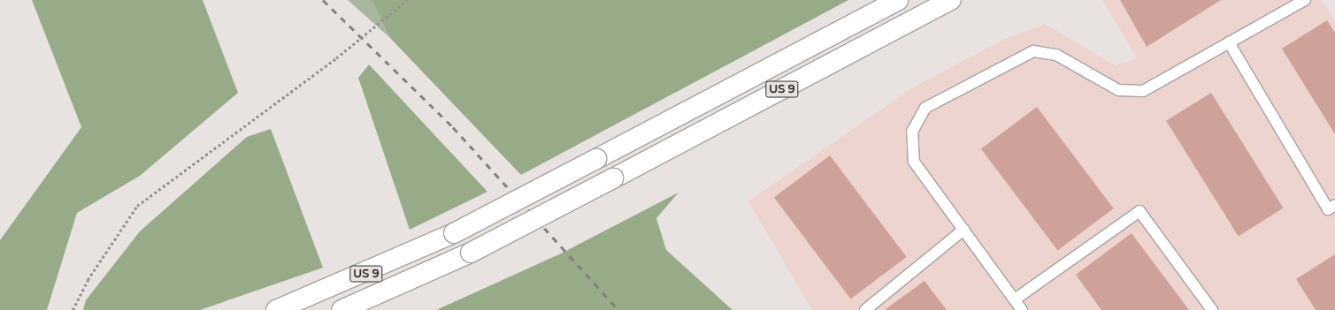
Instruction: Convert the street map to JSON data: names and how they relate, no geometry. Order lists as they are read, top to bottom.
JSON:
{
  "streets": {
    "highway": ["US 9"]
  }
}
